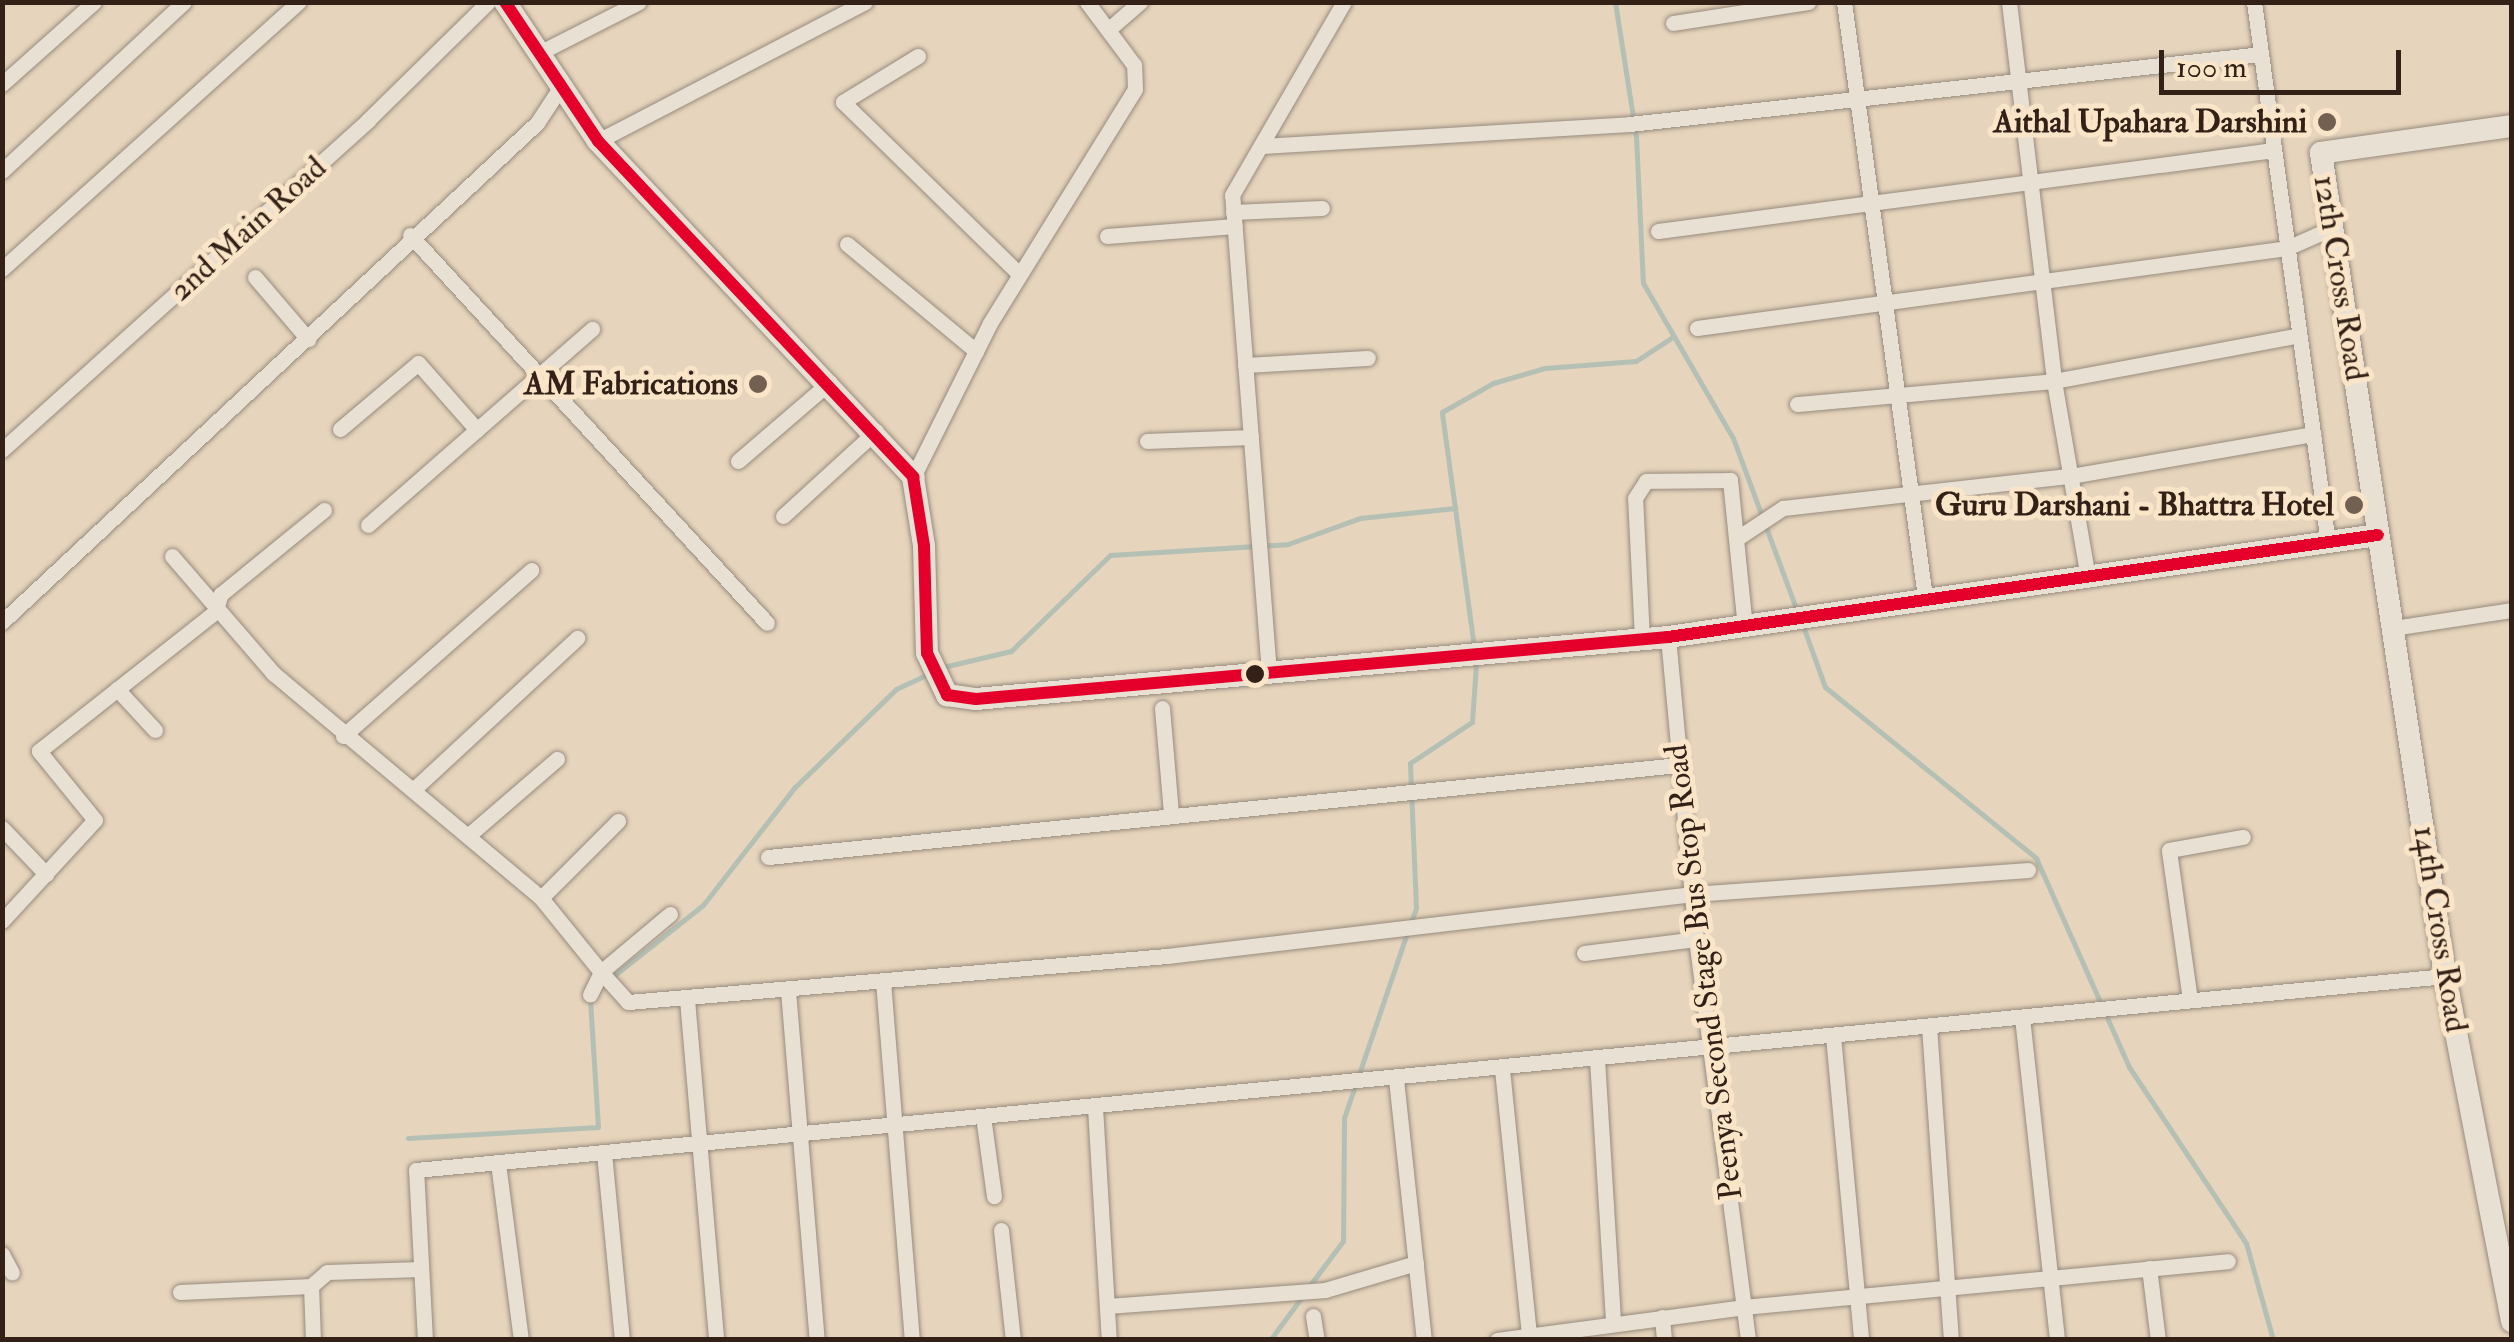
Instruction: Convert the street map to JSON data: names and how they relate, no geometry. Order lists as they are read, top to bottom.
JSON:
{
  "streets": {
    "street": [
      "2nd Main Road",
      "12th Cross Road",
      "14th Cross Road",
      "Peenya Second Stage Bus Stop Road"
    ]
  },
  "crossings": [
    ["12th Cross Road", "14th Cross Road"]
  ],
  "places": ["Aithal Upahara Darshini", "AM Fabrications", "Guru Darshani - Bhattra Hotel"],
  "scale_bar": "100 m"
}
